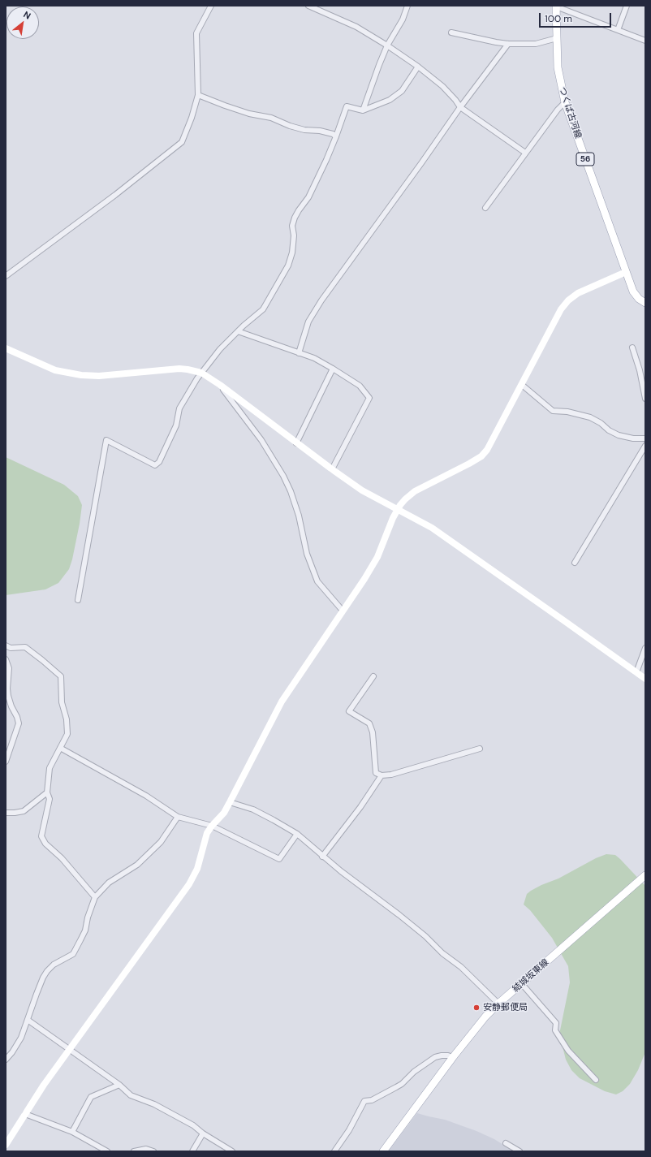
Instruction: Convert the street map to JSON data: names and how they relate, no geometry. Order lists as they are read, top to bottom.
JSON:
{
  "streets": {
    "main road": ["つくば古河線", "56", "結城坂東線"]
  },
  "places": ["安静郵便局"],
  "scale_bar": "100 m",
  "north": "top right"
}
